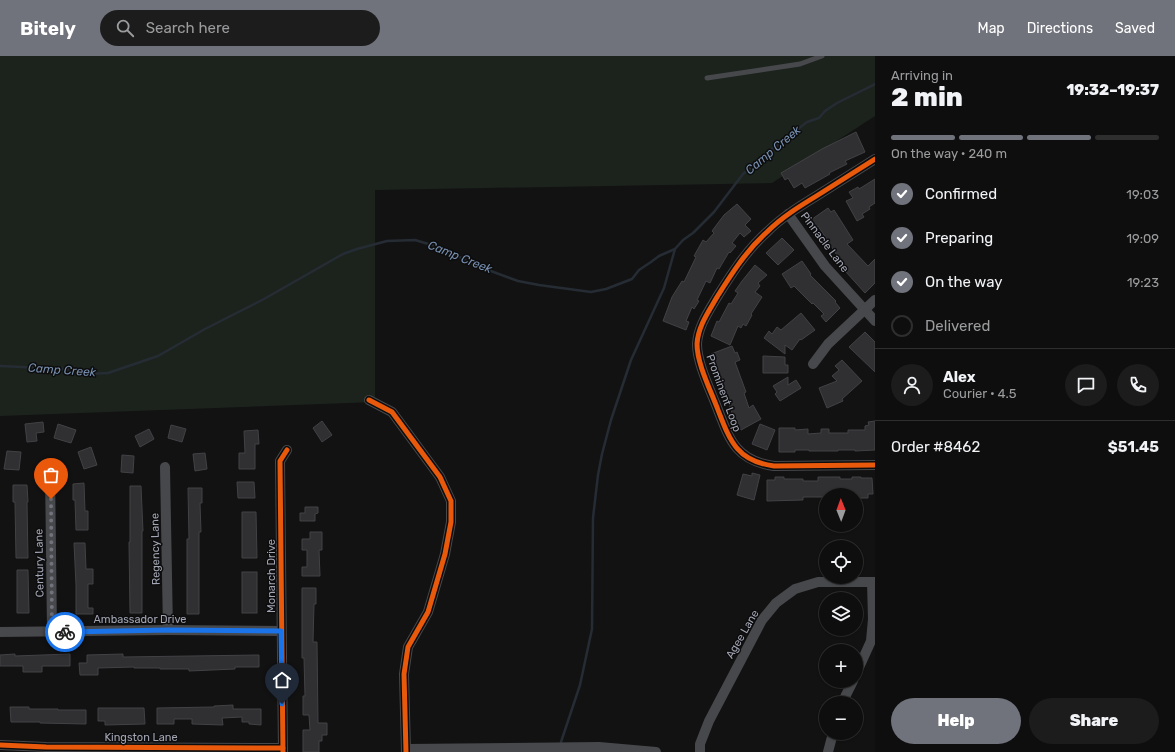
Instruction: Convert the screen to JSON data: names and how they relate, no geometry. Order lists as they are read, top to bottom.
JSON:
{
  "streets": {
    "street": [
      "Pinnacle Lane",
      "Prominent Loop",
      "Regency Lane",
      "Century Lane",
      "Monarch Drive",
      "Ambassador Drive",
      "Agee Lane",
      "Kingston Lane"
    ]
  },
  "crossings": [
    ["Pinnacle Lane", "Prominent Loop"],
    ["Regency Lane", "Ambassador Drive"],
    ["Century Lane", "Ambassador Drive"],
    ["Monarch Drive", "Ambassador Drive"],
    ["Monarch Drive", "Kingston Lane"]
  ],
  "water": ["Camp Creek"],
  "north": "top",
  "page": {
    "header": "Bitely",
    "search": "Search here",
    "nav": ["Map", "Directions", "Saved"],
    "heading": ["2 min", "Arriving in", "19:32–19:37"],
    "panel": [
      "Alex",
      "Courier · 4.5",
      "Order #8462",
      "$51.45"
    ],
    "bar": "On the way · 240 m",
    "list": [
      ["Confirmed", "19:03"],
      ["Preparing", "19:09"],
      ["On the way", "19:23"],
      "Delivered"
    ],
    "map_buttons": ["+", "−"],
    "buttons": ["Help", "Share"]
  }
}
